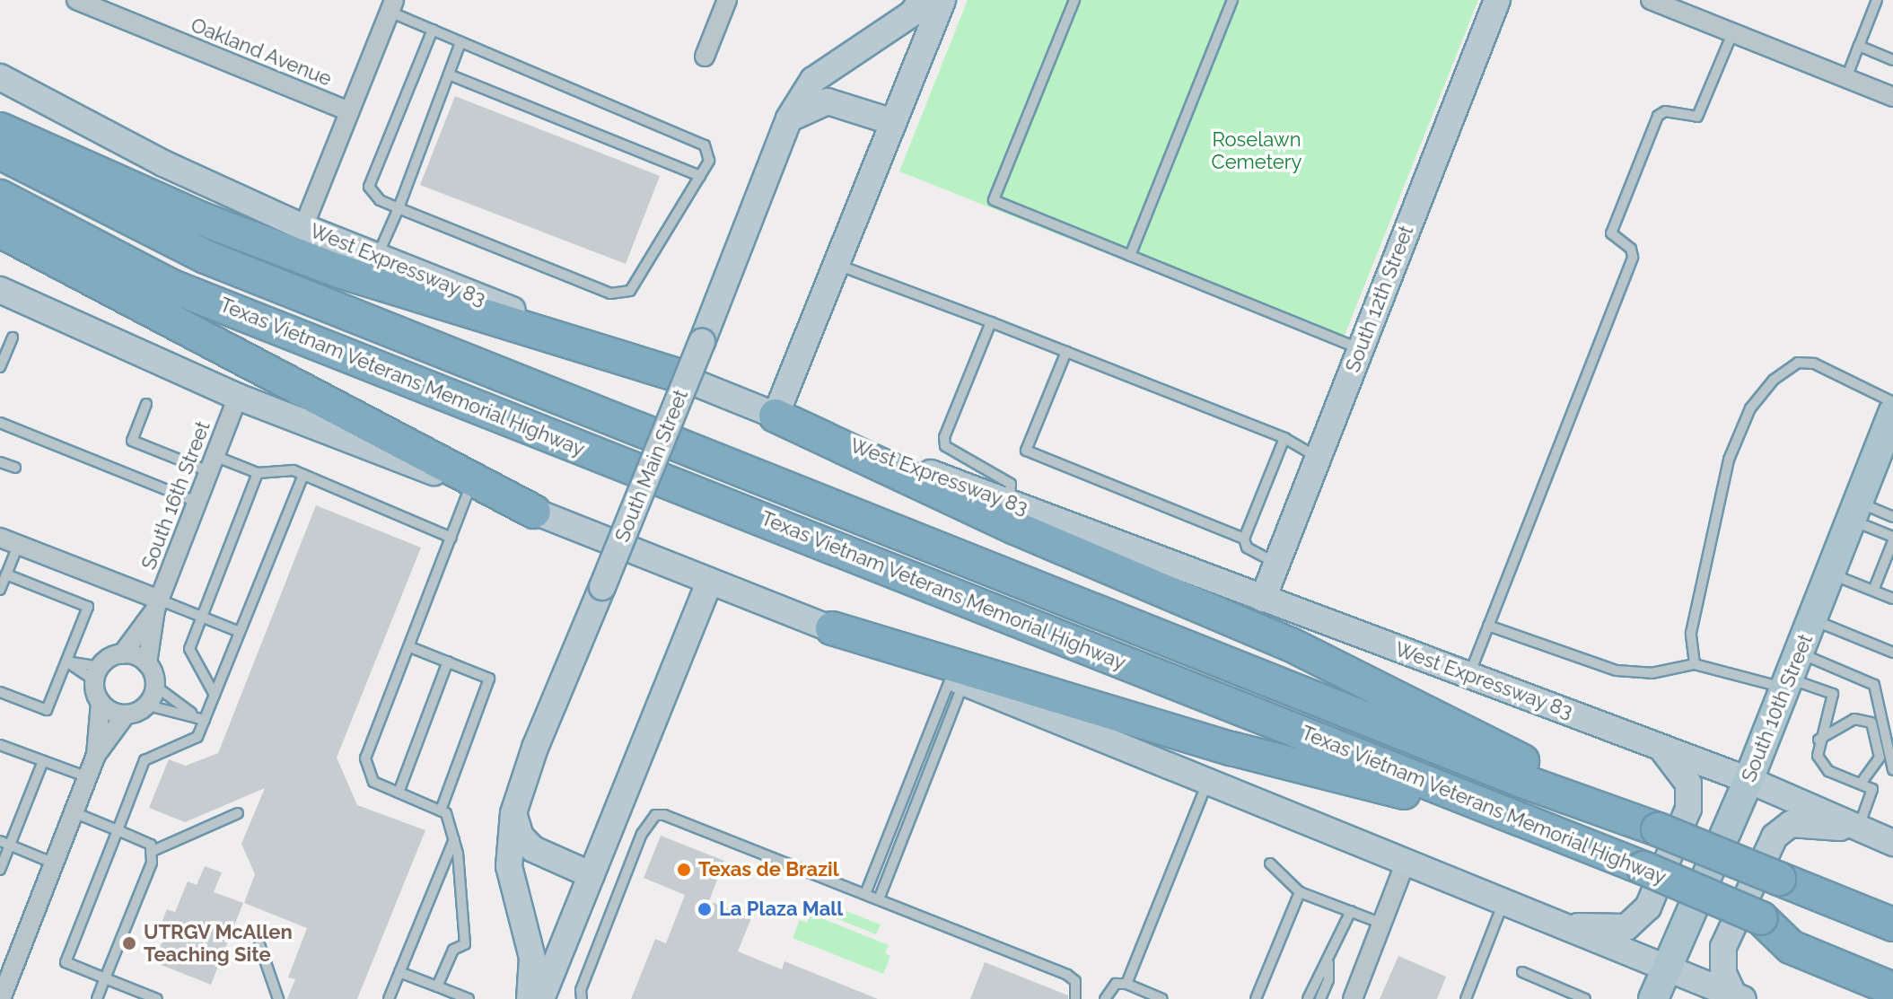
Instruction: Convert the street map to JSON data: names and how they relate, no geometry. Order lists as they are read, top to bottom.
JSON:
{
  "streets": {
    "highway": ["Texas Vietnam Veterans Memorial Highway"],
    "main road": [
      "West Expressway 83",
      "South 12th Street",
      "South Main Street",
      "South 10th Street"
    ],
    "street": ["Oakland Avenue", "South 16th Street"]
  },
  "crossings": [
    ["West Expressway 83", "South 12th Street"],
    ["West Expressway 83", "South 10th Street"]
  ],
  "parks": ["Roselawn Cemetery"],
  "places": ["Texas de Brazil", "La Plaza Mall", "UTRGV McAllen Teaching Site"]
}
